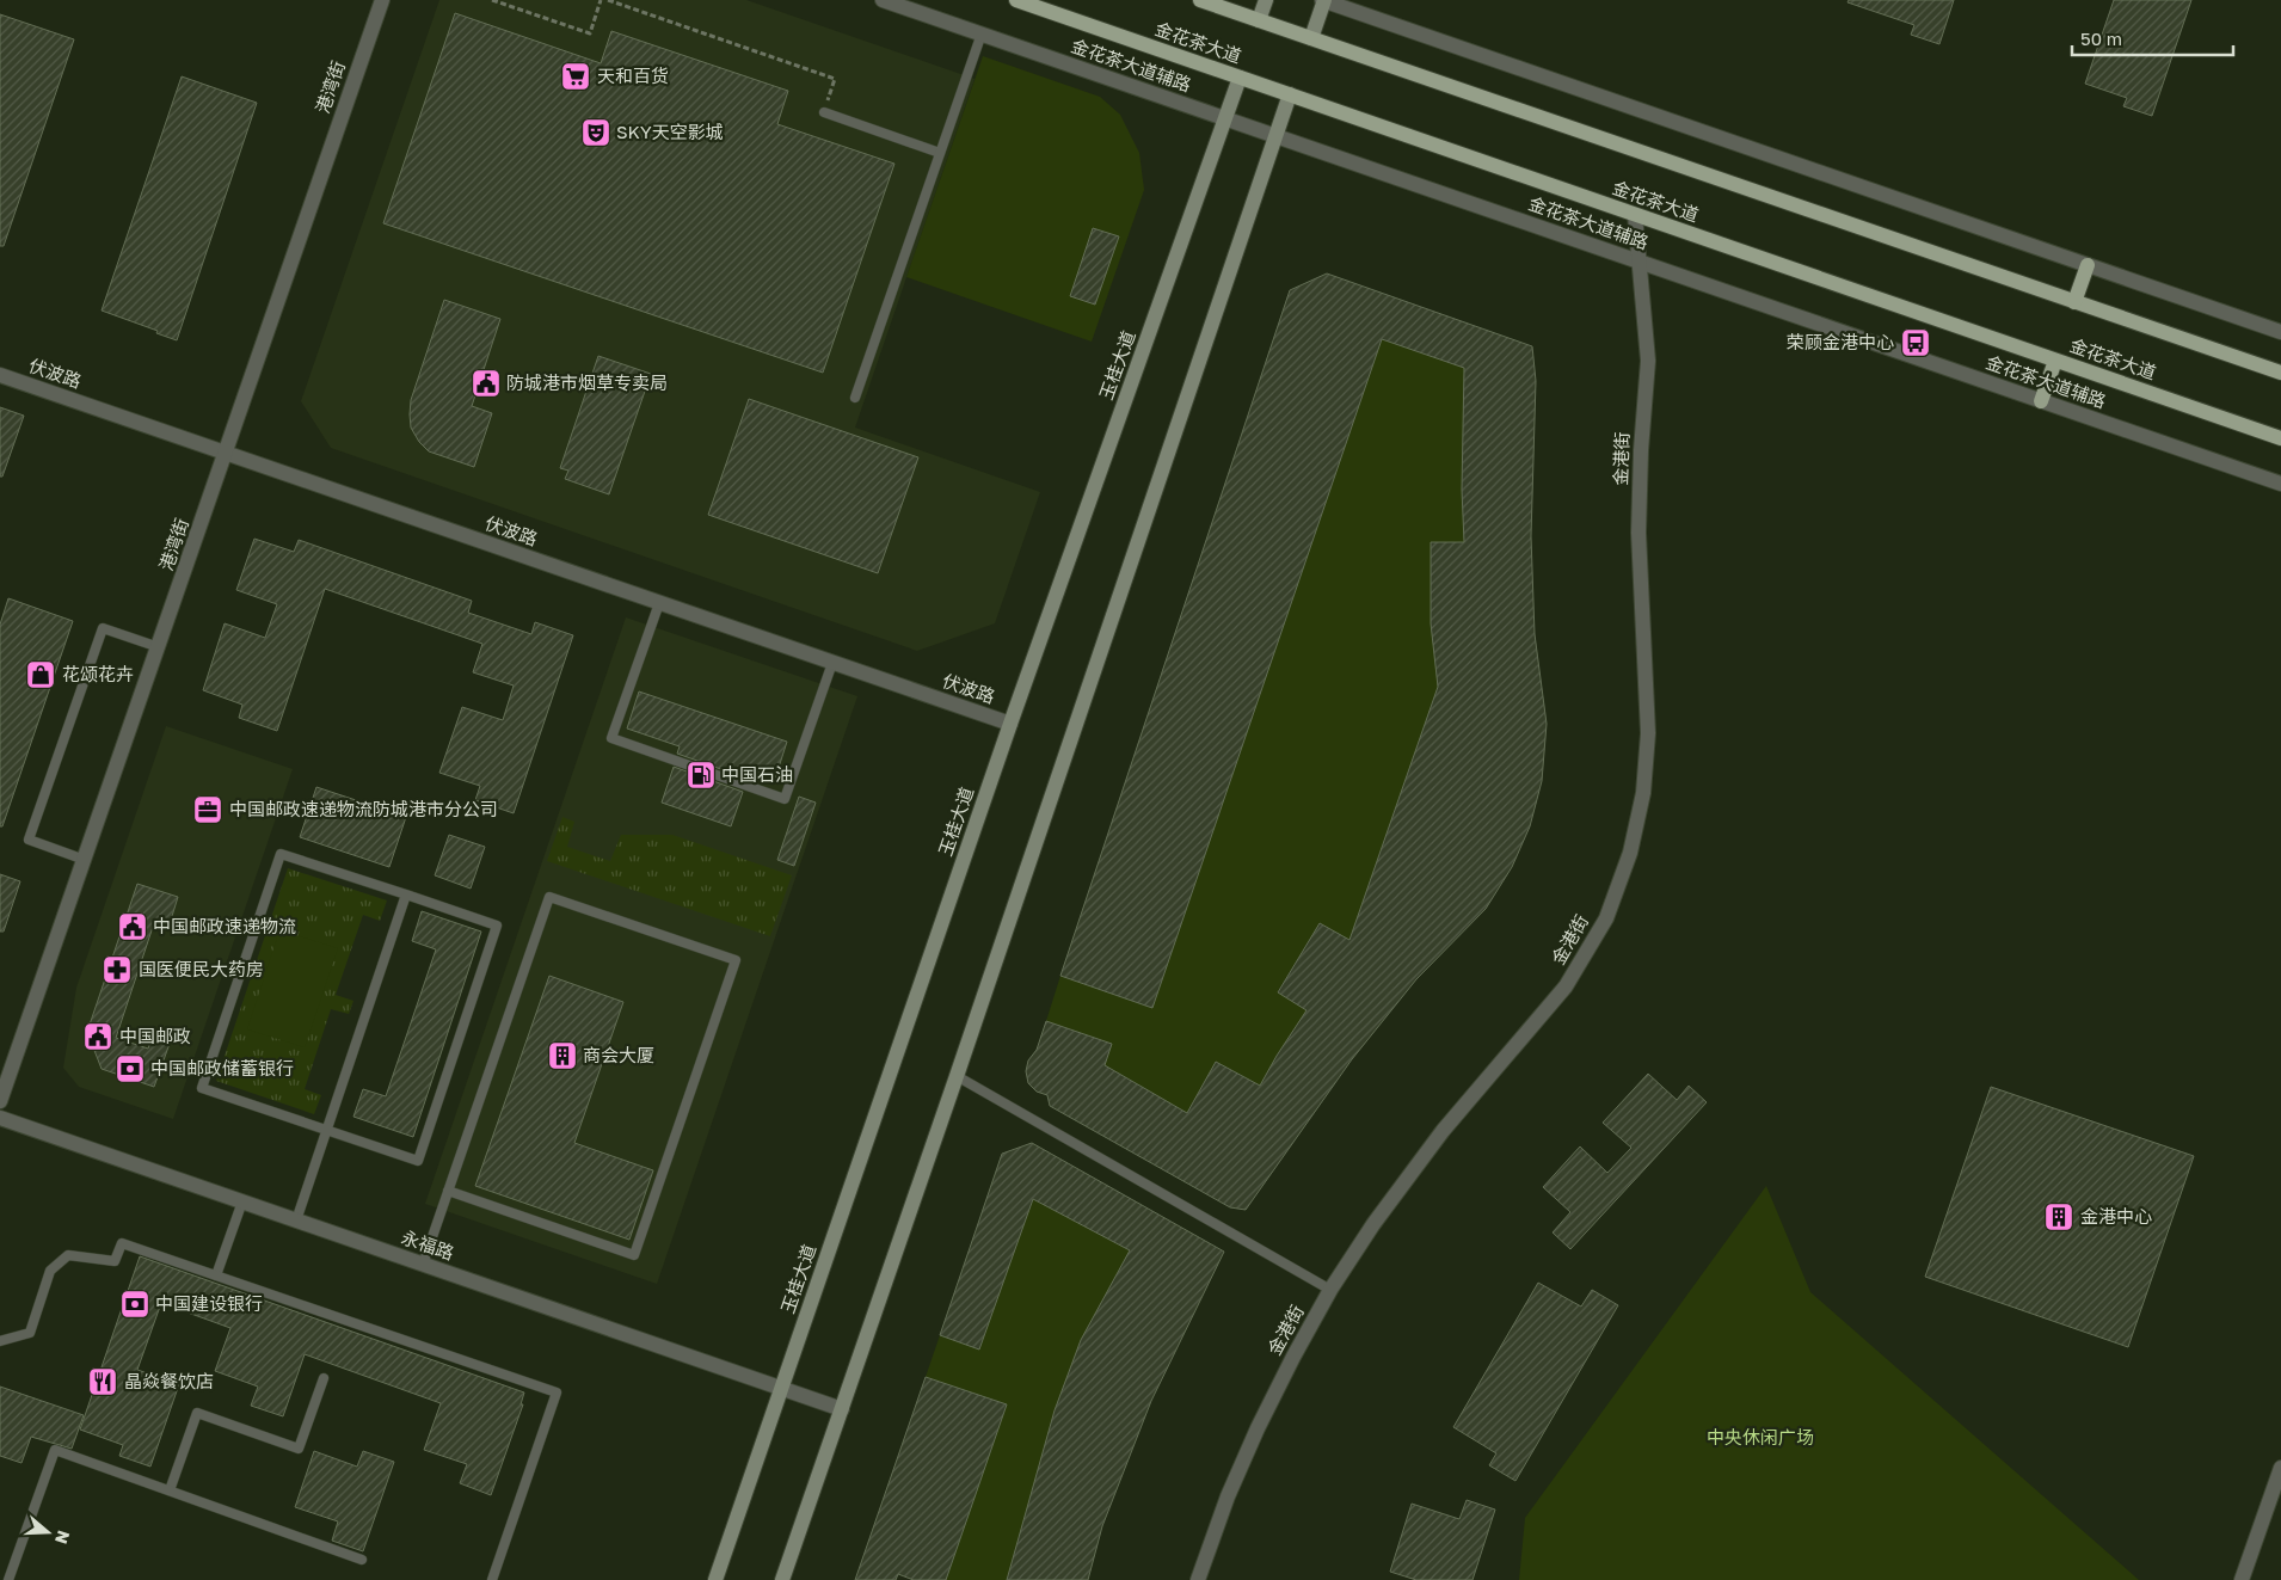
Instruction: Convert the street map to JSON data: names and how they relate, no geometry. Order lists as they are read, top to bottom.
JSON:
{
  "streets": {
    "main road": ["金花茶大道", "玉桂大道"],
    "street": [
      "金花茶大道辅路",
      "港湾街",
      "伏波路",
      "金港街",
      "永福路"
    ]
  },
  "crossings": [
    ["金花茶大道", "玉桂大道"],
    ["金花茶大道", "金港街"],
    ["金花茶大道辅路", "玉桂大道"],
    ["金花茶大道辅路", "金港街"],
    ["港湾街", "伏波路"],
    ["玉桂大道", "伏波路"],
    ["玉桂大道", "永福路"]
  ],
  "parks": ["中央休闲广场"],
  "places": {
    "supermarket": ["天和百货"],
    "theatre": ["SKY天空影城"],
    "bus stop": ["荣顾金港中心"],
    "public building": ["防城港市烟草专卖局", "中国邮政速递物流", "中国邮政"],
    "shop": ["花颂花卉"],
    "fuel station": ["中国石油"],
    "office": ["中国邮政速递物流防城港市分公司"],
    "pharmacy": ["国医便民大药房"],
    "building": ["商会大厦", "金港中心"],
    "bank": ["中国邮政储蓄银行", "中国建设银行"],
    "restaurant": ["晶焱餐饮店"]
  },
  "scale_bar": "50 m",
  "north": "right"
}
